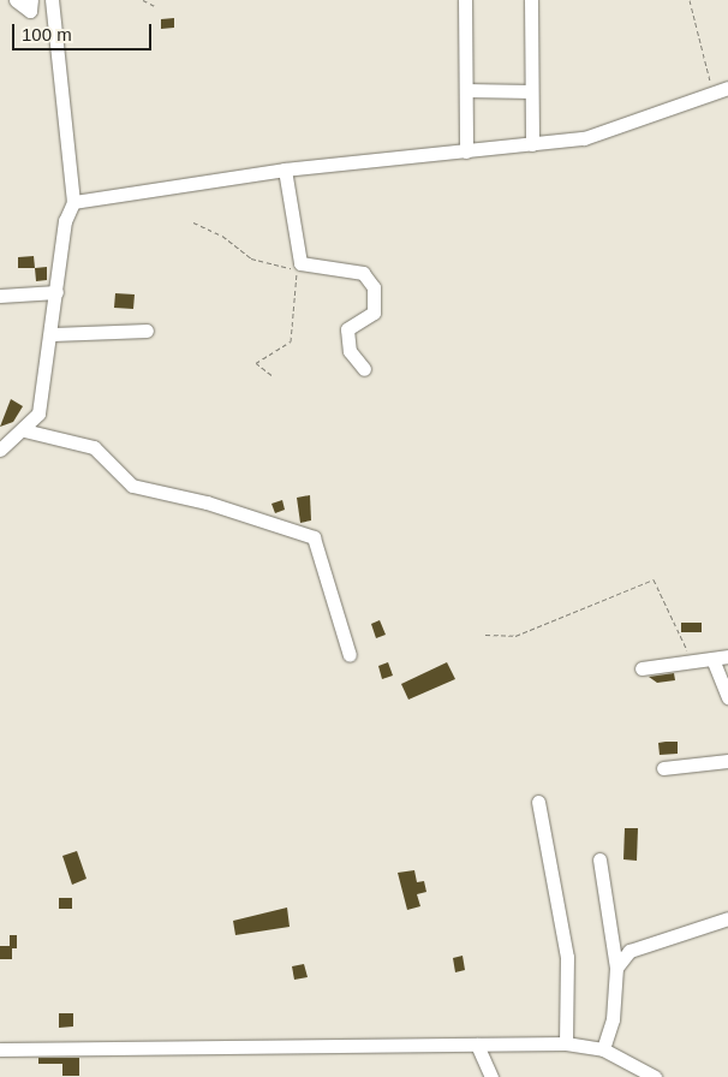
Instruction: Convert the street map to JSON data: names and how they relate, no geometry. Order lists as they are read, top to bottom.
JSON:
{
  "scale_bar": "100 m"
}
